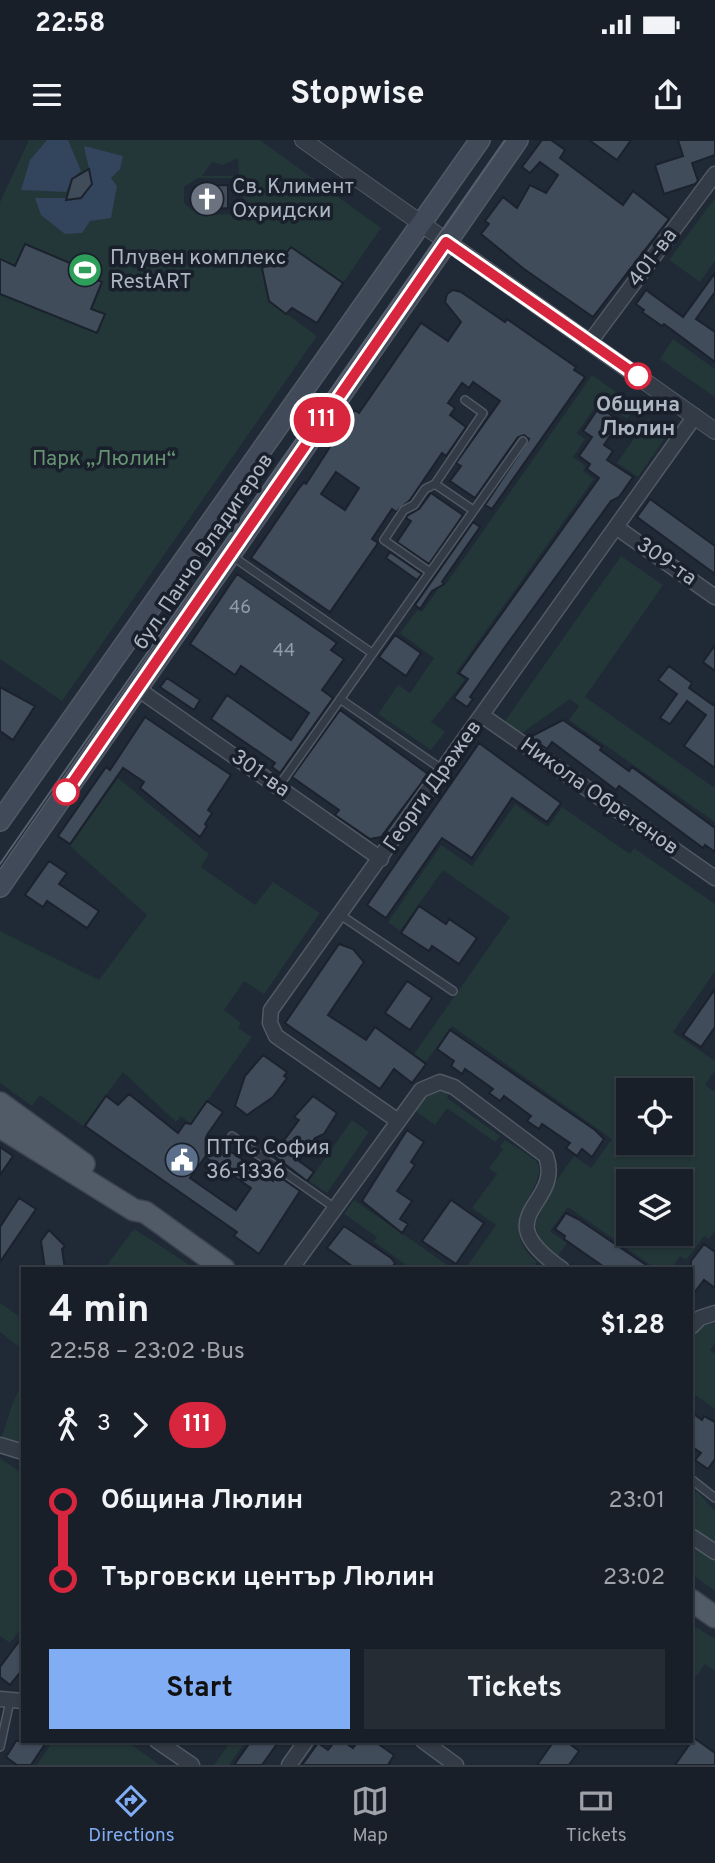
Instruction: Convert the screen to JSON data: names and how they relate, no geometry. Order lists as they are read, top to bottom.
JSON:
{
  "streets": {
    "main road": ["бул. Панчо Владигеров"],
    "street": [
      "401-ва",
      "309-та",
      "301-ва",
      "Георги Дражев",
      "Никола Обретенов"
    ]
  },
  "crossings": [
    ["бул. Панчо Владигеров", "301-ва"],
    ["309-та", "Георги Дражев"],
    ["301-ва", "Георги Дражев"],
    ["Георги Дражев", "Никола Обретенов"]
  ],
  "parks": ["Парк „Люлин“"],
  "places": {
    "church": ["Св. Климент Охридски"],
    "sports": ["Плувен комплекс RestART"],
    "other": ["Община Люлин"],
    "public building": ["ПТТС София 36-1336"]
  },
  "lines": ["bus line 111"],
  "house_numbers": ["46", "44"],
  "page": {
    "status": "22:58",
    "header": "Stopwise",
    "on_map": "111",
    "heading": ["4 min", "22:58 – 23:02 · Bus", "$1.28"],
    "legs": ["3", "111"],
    "list": [
      {
        "name": "Община Люлин",
        "value": "23:01"
      },
      {
        "name": "Търговски център Люлин",
        "value": "23:02"
      }
    ],
    "buttons": ["Start", "Tickets"],
    "tabs": ["Directions", "Map", "Tickets"]
  }
}
